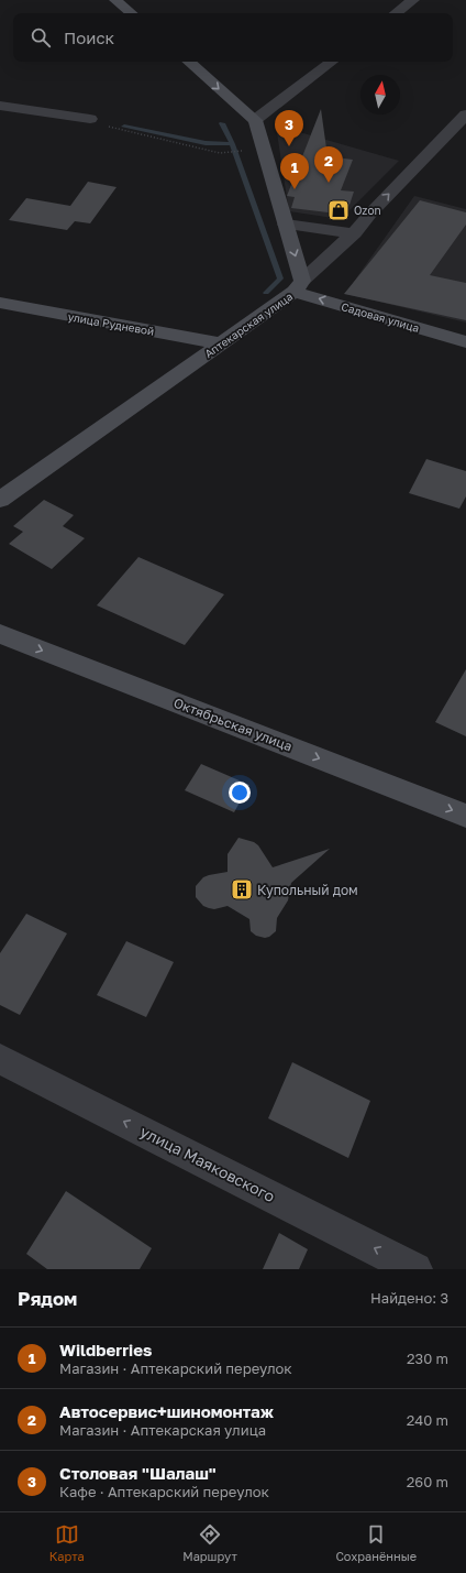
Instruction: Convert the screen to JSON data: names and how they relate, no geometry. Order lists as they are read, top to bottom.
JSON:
{
  "streets": {
    "street": [
      "Садовая улица",
      "улица Рудневой",
      "Аптекарская улица",
      "Октябрьская улица",
      "улица Маяковского"
    ]
  },
  "crossings": [
    ["Садовая улица", "Аптекарская улица"],
    ["улица Рудневой", "Аптекарская улица"]
  ],
  "one_way": ["Садовая улица", "Октябрьская улица", "улица Маяковского"],
  "places": {
    "shop": ["Ozon"],
    "building": ["Купольный дом"]
  },
  "north": "top",
  "page": {
    "search": "Поиск",
    "pins": ["3", "2", "1"],
    "heading": ["Рядом", "Найдено: 3"],
    "list": [
      {
        "mark": "1",
        "name": "Wildberries",
        "note": "Магазин · Аптекарский переулок",
        "value": "230 m"
      },
      {
        "mark": "2",
        "name": "Автосервис+шиномонтаж",
        "note": "Магазин · Аптекарская улица",
        "value": "240 m"
      },
      {
        "mark": "3",
        "name": "Столовая \"Шалаш\"",
        "note": "Кафе · Аптекарский переулок",
        "value": "260 m"
      }
    ],
    "nav": ["Карта", "Маршрут", "Сохранённые"]
  }
}
